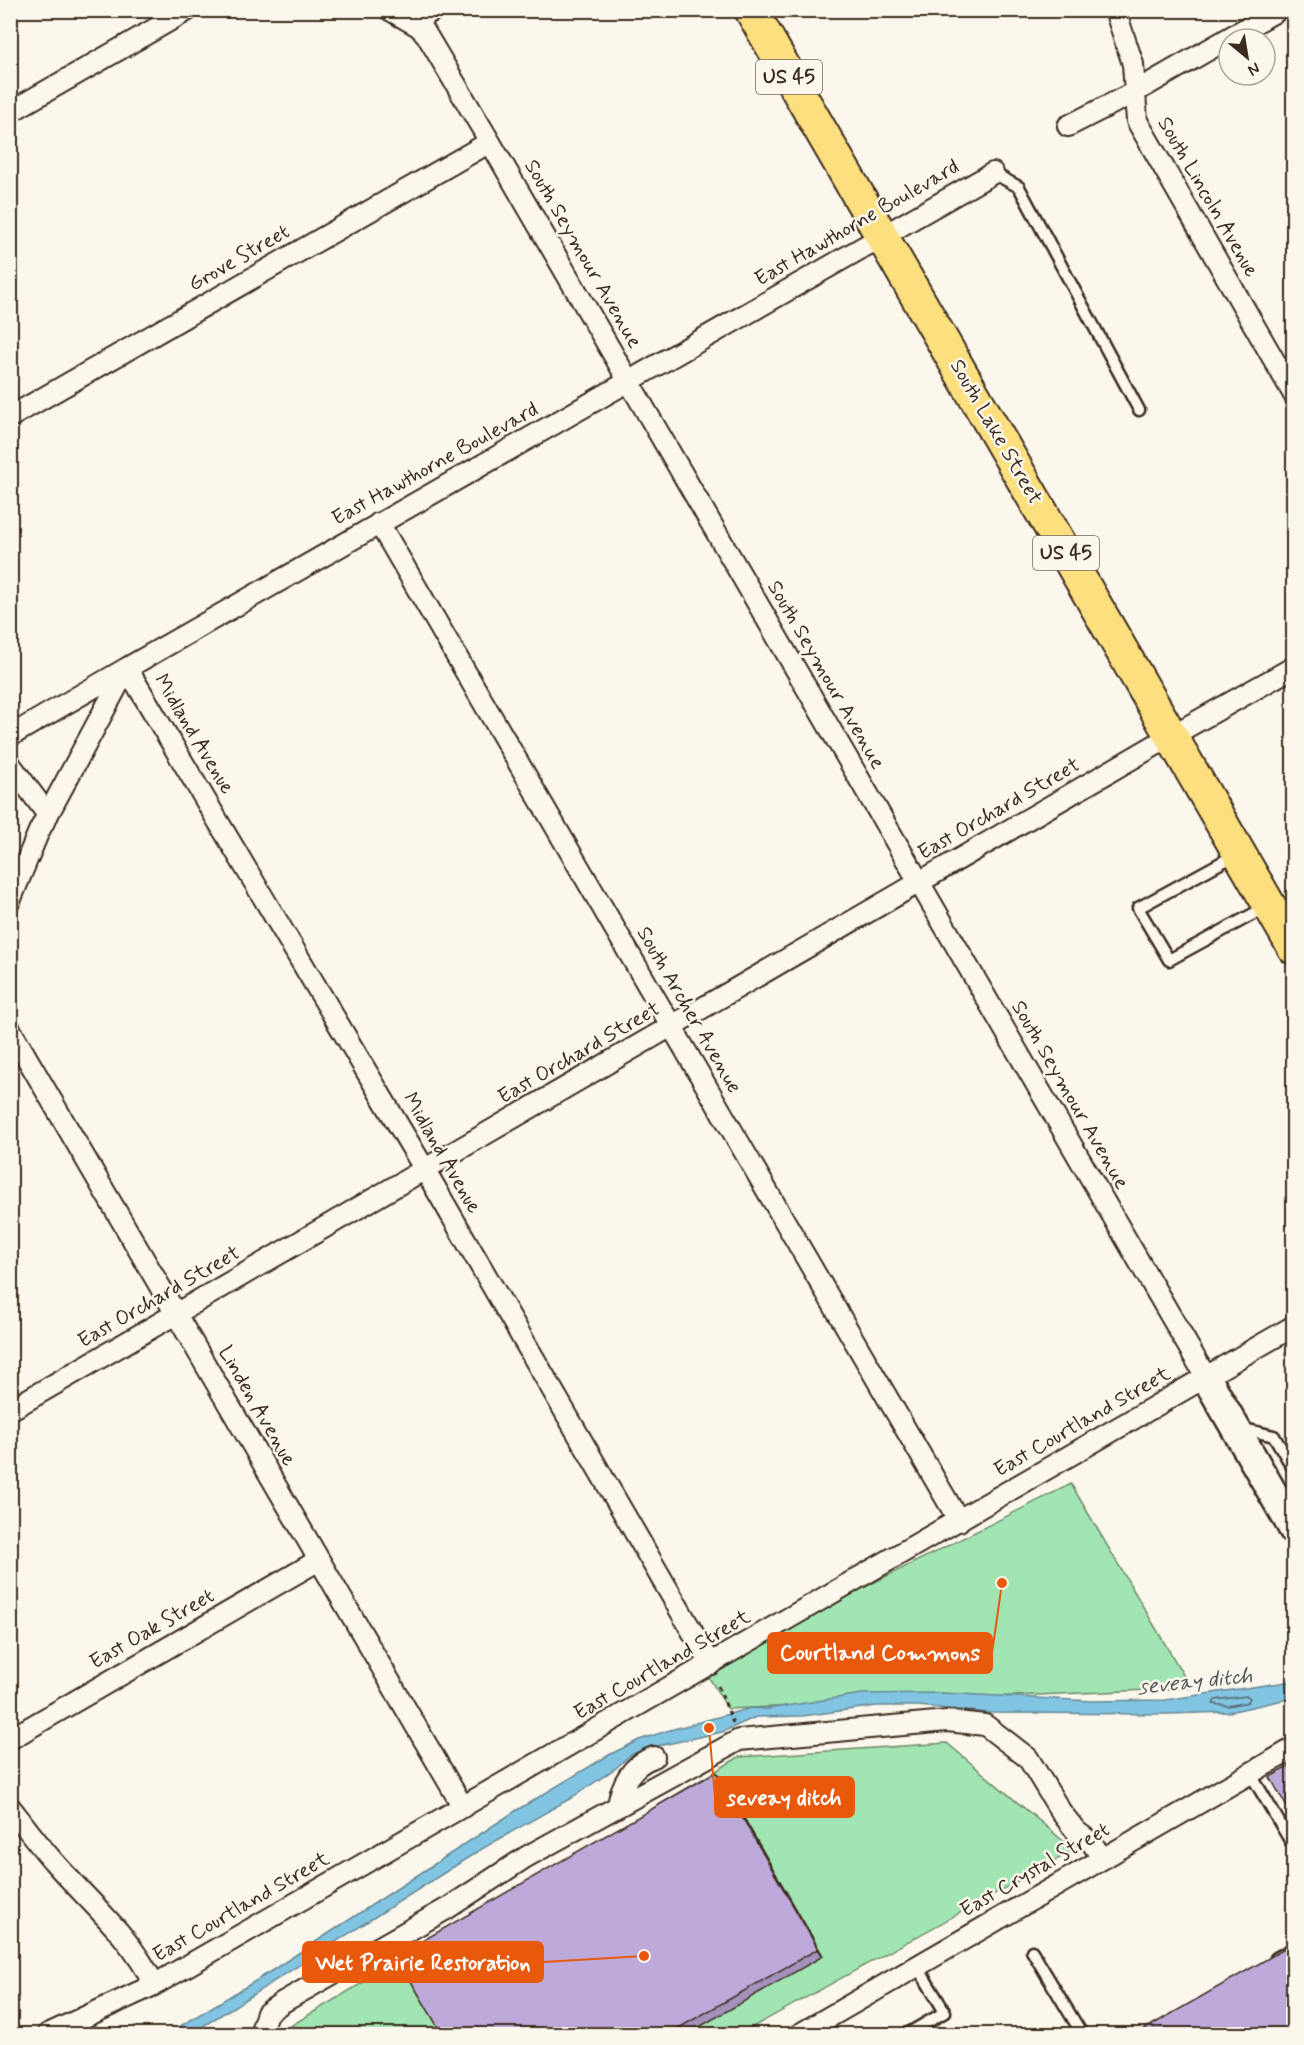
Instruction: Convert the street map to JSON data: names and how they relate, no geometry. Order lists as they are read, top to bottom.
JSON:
{
  "streets": {
    "main road": ["US 45", "South Lake Street"],
    "street": [
      "South Lincoln Avenue",
      "East Hawthorne Boulevard",
      "South Seymour Avenue",
      "Grove Street",
      "Midland Avenue",
      "East Orchard Street",
      "South Archer Avenue",
      "Linden Avenue",
      "East Courtland Street",
      "East Oak Street",
      "East Crystal Street"
    ]
  },
  "crossings": [
    ["East Hawthorne Boulevard", "South Seymour Avenue"],
    ["East Hawthorne Boulevard", "South Lake Street"],
    ["East Hawthorne Boulevard", "Midland Avenue"],
    ["East Hawthorne Boulevard", "South Archer Avenue"],
    ["South Seymour Avenue", "Grove Street"],
    ["South Seymour Avenue", "East Orchard Street"],
    ["South Seymour Avenue", "East Courtland Street"],
    ["South Lake Street", "East Orchard Street"],
    ["Midland Avenue", "East Orchard Street"],
    ["Midland Avenue", "East Courtland Street"],
    ["East Orchard Street", "South Archer Avenue"],
    ["East Orchard Street", "Linden Avenue"],
    ["South Archer Avenue", "East Courtland Street"],
    ["Linden Avenue", "East Courtland Street"],
    ["Linden Avenue", "East Oak Street"]
  ],
  "water": ["seveay ditch"],
  "places": ["Courtland Commons", "seveay ditch", "Wet Prairie Restoration"],
  "north": "bottom right"
}
